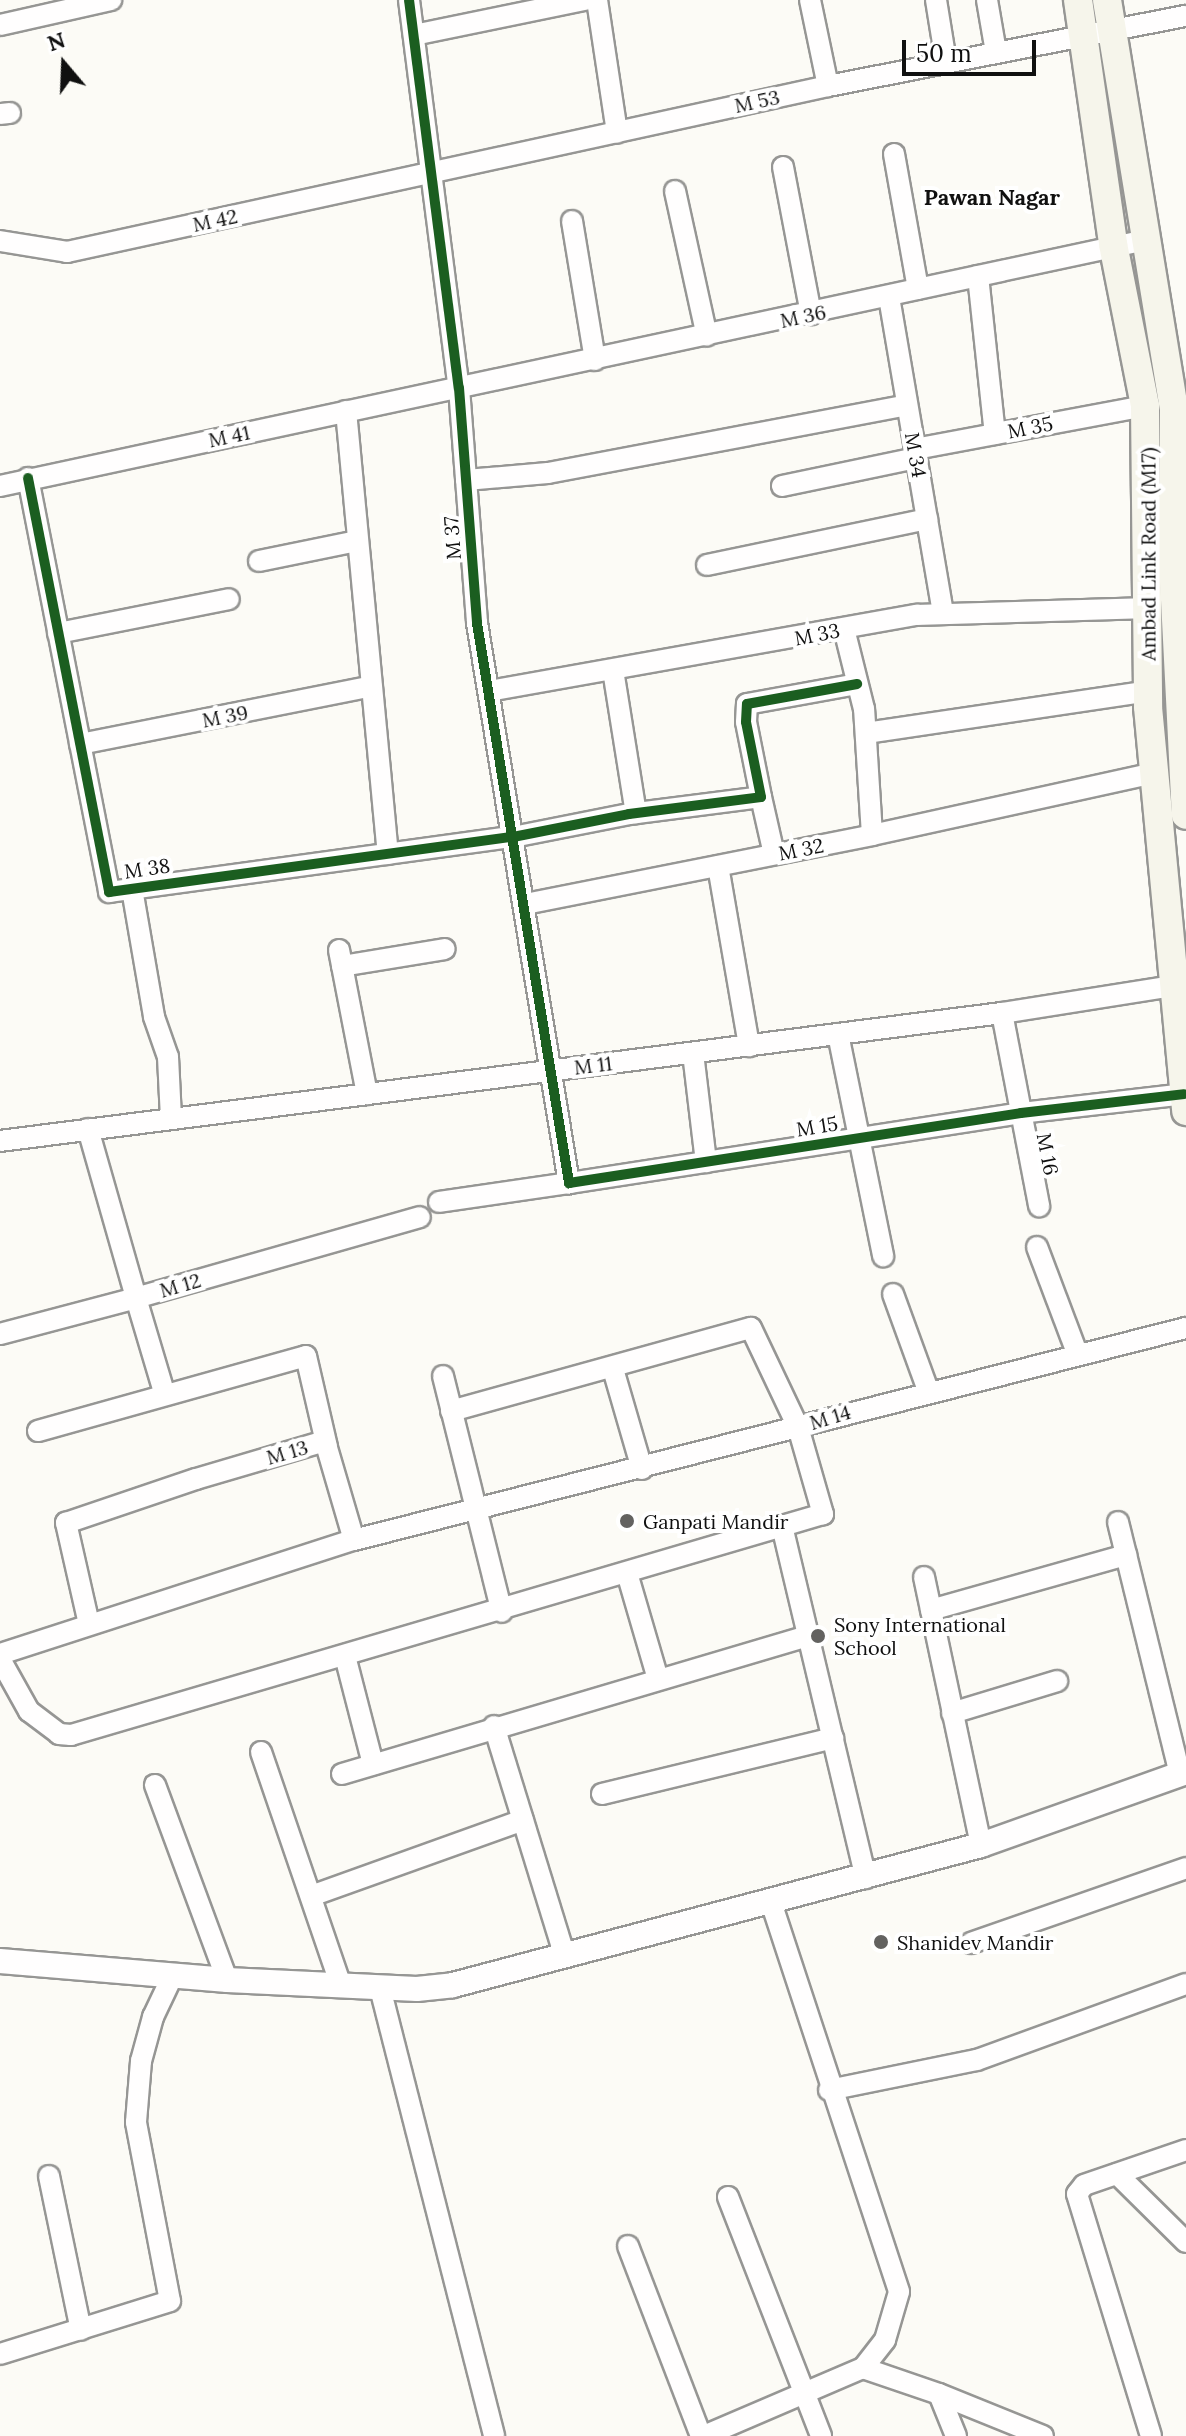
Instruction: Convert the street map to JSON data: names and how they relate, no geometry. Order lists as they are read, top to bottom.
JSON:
{
  "streets": {
    "main road": ["Ambad Link Road (M17)"],
    "street": [
      "M 53",
      "M 42",
      "M 36",
      "M 35",
      "M 41",
      "M 34",
      "M 37",
      "M 33",
      "M 39",
      "M 32",
      "M 38",
      "M 11",
      "M 15",
      "M 16",
      "M 12",
      "M 14",
      "M 13"
    ]
  },
  "crossings": [
    ["M 53", "M 42"],
    ["M 53", "M 37"],
    ["M 53", "Ambad Link Road (M17)"],
    ["M 42", "M 37"],
    ["M 36", "M 41"],
    ["M 36", "M 34"],
    ["M 36", "M 37"],
    ["M 36", "Ambad Link Road (M17)"],
    ["M 35", "M 34"],
    ["M 35", "Ambad Link Road (M17)"],
    ["M 41", "M 37"],
    ["M 41", "M 38"],
    ["M 34", "M 33"],
    ["M 37", "M 33"],
    ["M 37", "M 32"],
    ["M 37", "M 38"],
    ["M 37", "M 11"],
    ["Ambad Link Road (M17)", "M 33"],
    ["Ambad Link Road (M17)", "M 32"],
    ["Ambad Link Road (M17)", "M 11"],
    ["Ambad Link Road (M17)", "M 15"],
    ["M 39", "M 38"],
    ["M 11", "M 16"],
    ["M 11", "M 12"],
    ["M 15", "M 16"],
    ["M 14", "M 13"]
  ],
  "districts": ["Pawan Nagar"],
  "places": ["Ganpati Mandir", "Sony International School", "Shanidev Mandir"],
  "scale_bar": "50 m",
  "north": "top"
}
